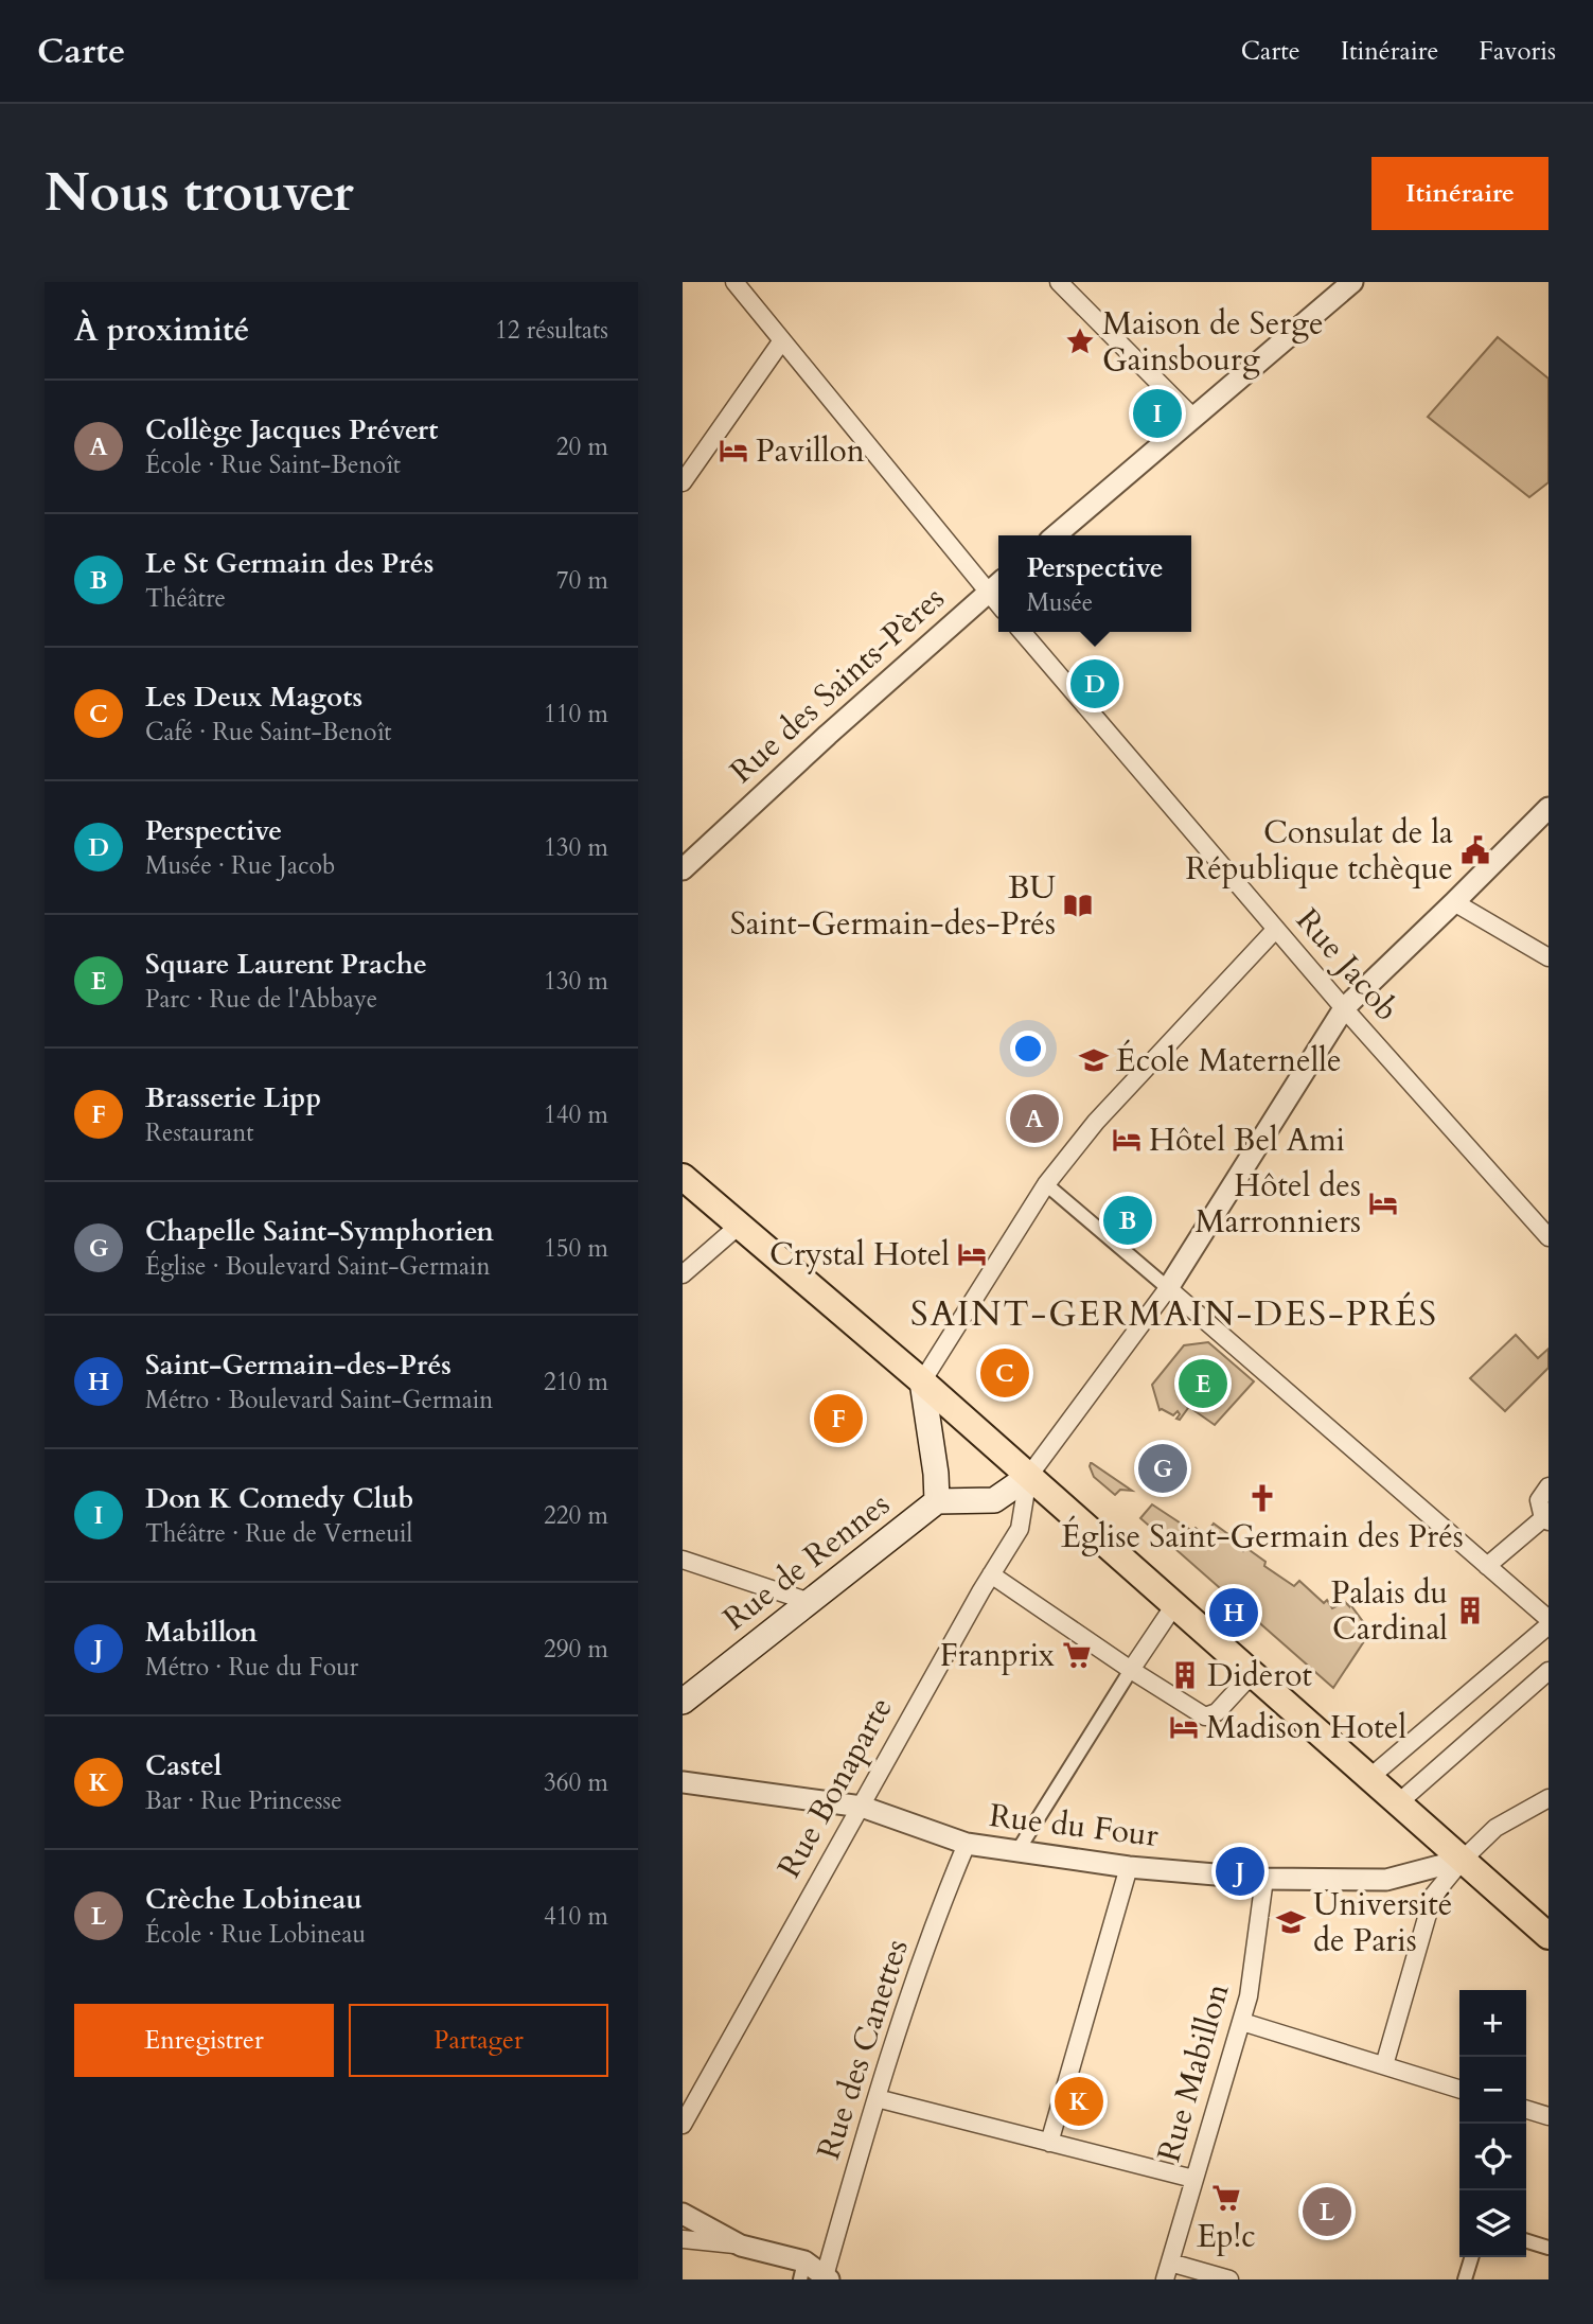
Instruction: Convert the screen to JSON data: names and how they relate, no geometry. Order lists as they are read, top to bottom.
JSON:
{
  "streets": {
    "main road": ["Rue de Rennes"],
    "street": [
      "Rue des Saints-Pères",
      "Rue Jacob",
      "Rue Bonaparte",
      "Rue du Four",
      "Rue des Canettes",
      "Rue Mabillon"
    ]
  },
  "crossings": [
    ["Rue Bonaparte", "Rue du Four"],
    ["Rue du Four", "Rue des Canettes"],
    ["Rue du Four", "Rue Mabillon"]
  ],
  "districts": ["SAINT-GERMAIN-DES-PRÉS"],
  "places": {
    "place": ["Maison de Serge Gainsbourg"],
    "hotel": [
      "Pavillon",
      "Hôtel Bel Ami",
      "Hôtel des Marronniers",
      "Crystal Hotel",
      "Madison Hotel"
    ],
    "public building": ["Consulat de la République tchèque"],
    "library": ["BU Saint-Germain-des-Prés"],
    "school or university": ["École Maternelle", "Université de Paris"],
    "church": ["Église Saint-Germain des Prés"],
    "building": ["Palais du Cardinal", "Diderot"],
    "supermarket": ["Franprix", "Ep!c"]
  },
  "page": {
    "header": "Carte",
    "nav": ["Carte", "Itinéraire", "Favoris"],
    "buttons": [
      "Itinéraire",
      ["Enregistrer", "Partager"]
    ],
    "title": "Nous trouver",
    "heading": ["À proximité", "12 résultats"],
    "list": [
      {
        "mark": "A",
        "name": "Collège Jacques Prévert",
        "note": "École · Rue Saint-Benoît",
        "value": "20 m"
      },
      {
        "mark": "B",
        "name": "Le St Germain des Prés",
        "note": "Théâtre",
        "value": "70 m"
      },
      {
        "mark": "C",
        "name": "Les Deux Magots",
        "note": "Café · Rue Saint-Benoît",
        "value": "110 m"
      },
      {
        "mark": "D",
        "name": "Perspective",
        "note": "Musée · Rue Jacob",
        "value": "130 m"
      },
      {
        "mark": "E",
        "name": "Square Laurent Prache",
        "note": "Parc · Rue de l'Abbaye",
        "value": "130 m"
      },
      {
        "mark": "F",
        "name": "Brasserie Lipp",
        "note": "Restaurant",
        "value": "140 m"
      },
      {
        "mark": "G",
        "name": "Chapelle Saint-Symphorien",
        "note": "Église · Boulevard Saint-Germain",
        "value": "150 m"
      },
      {
        "mark": "H",
        "name": "Saint-Germain-des-Prés",
        "note": "Métro · Boulevard Saint-Germain",
        "value": "210 m"
      },
      {
        "mark": "I",
        "name": "Don K Comedy Club",
        "note": "Théâtre · Rue de Verneuil",
        "value": "220 m"
      },
      {
        "mark": "J",
        "name": "Mabillon",
        "note": "Métro · Rue du Four",
        "value": "290 m"
      },
      {
        "mark": "K",
        "name": "Castel",
        "note": "Bar · Rue Princesse",
        "value": "360 m"
      },
      {
        "mark": "L",
        "name": "Crèche Lobineau",
        "note": "École · Rue Lobineau",
        "value": "410 m"
      }
    ],
    "pins": [
      "I",
      "D",
      "A",
      "B",
      "C",
      "E",
      "F",
      "G",
      "H",
      "J",
      "K",
      "L"
    ],
    "popup": ["Perspective", "Musée"],
    "map_buttons": ["+", "−"]
  }
}
